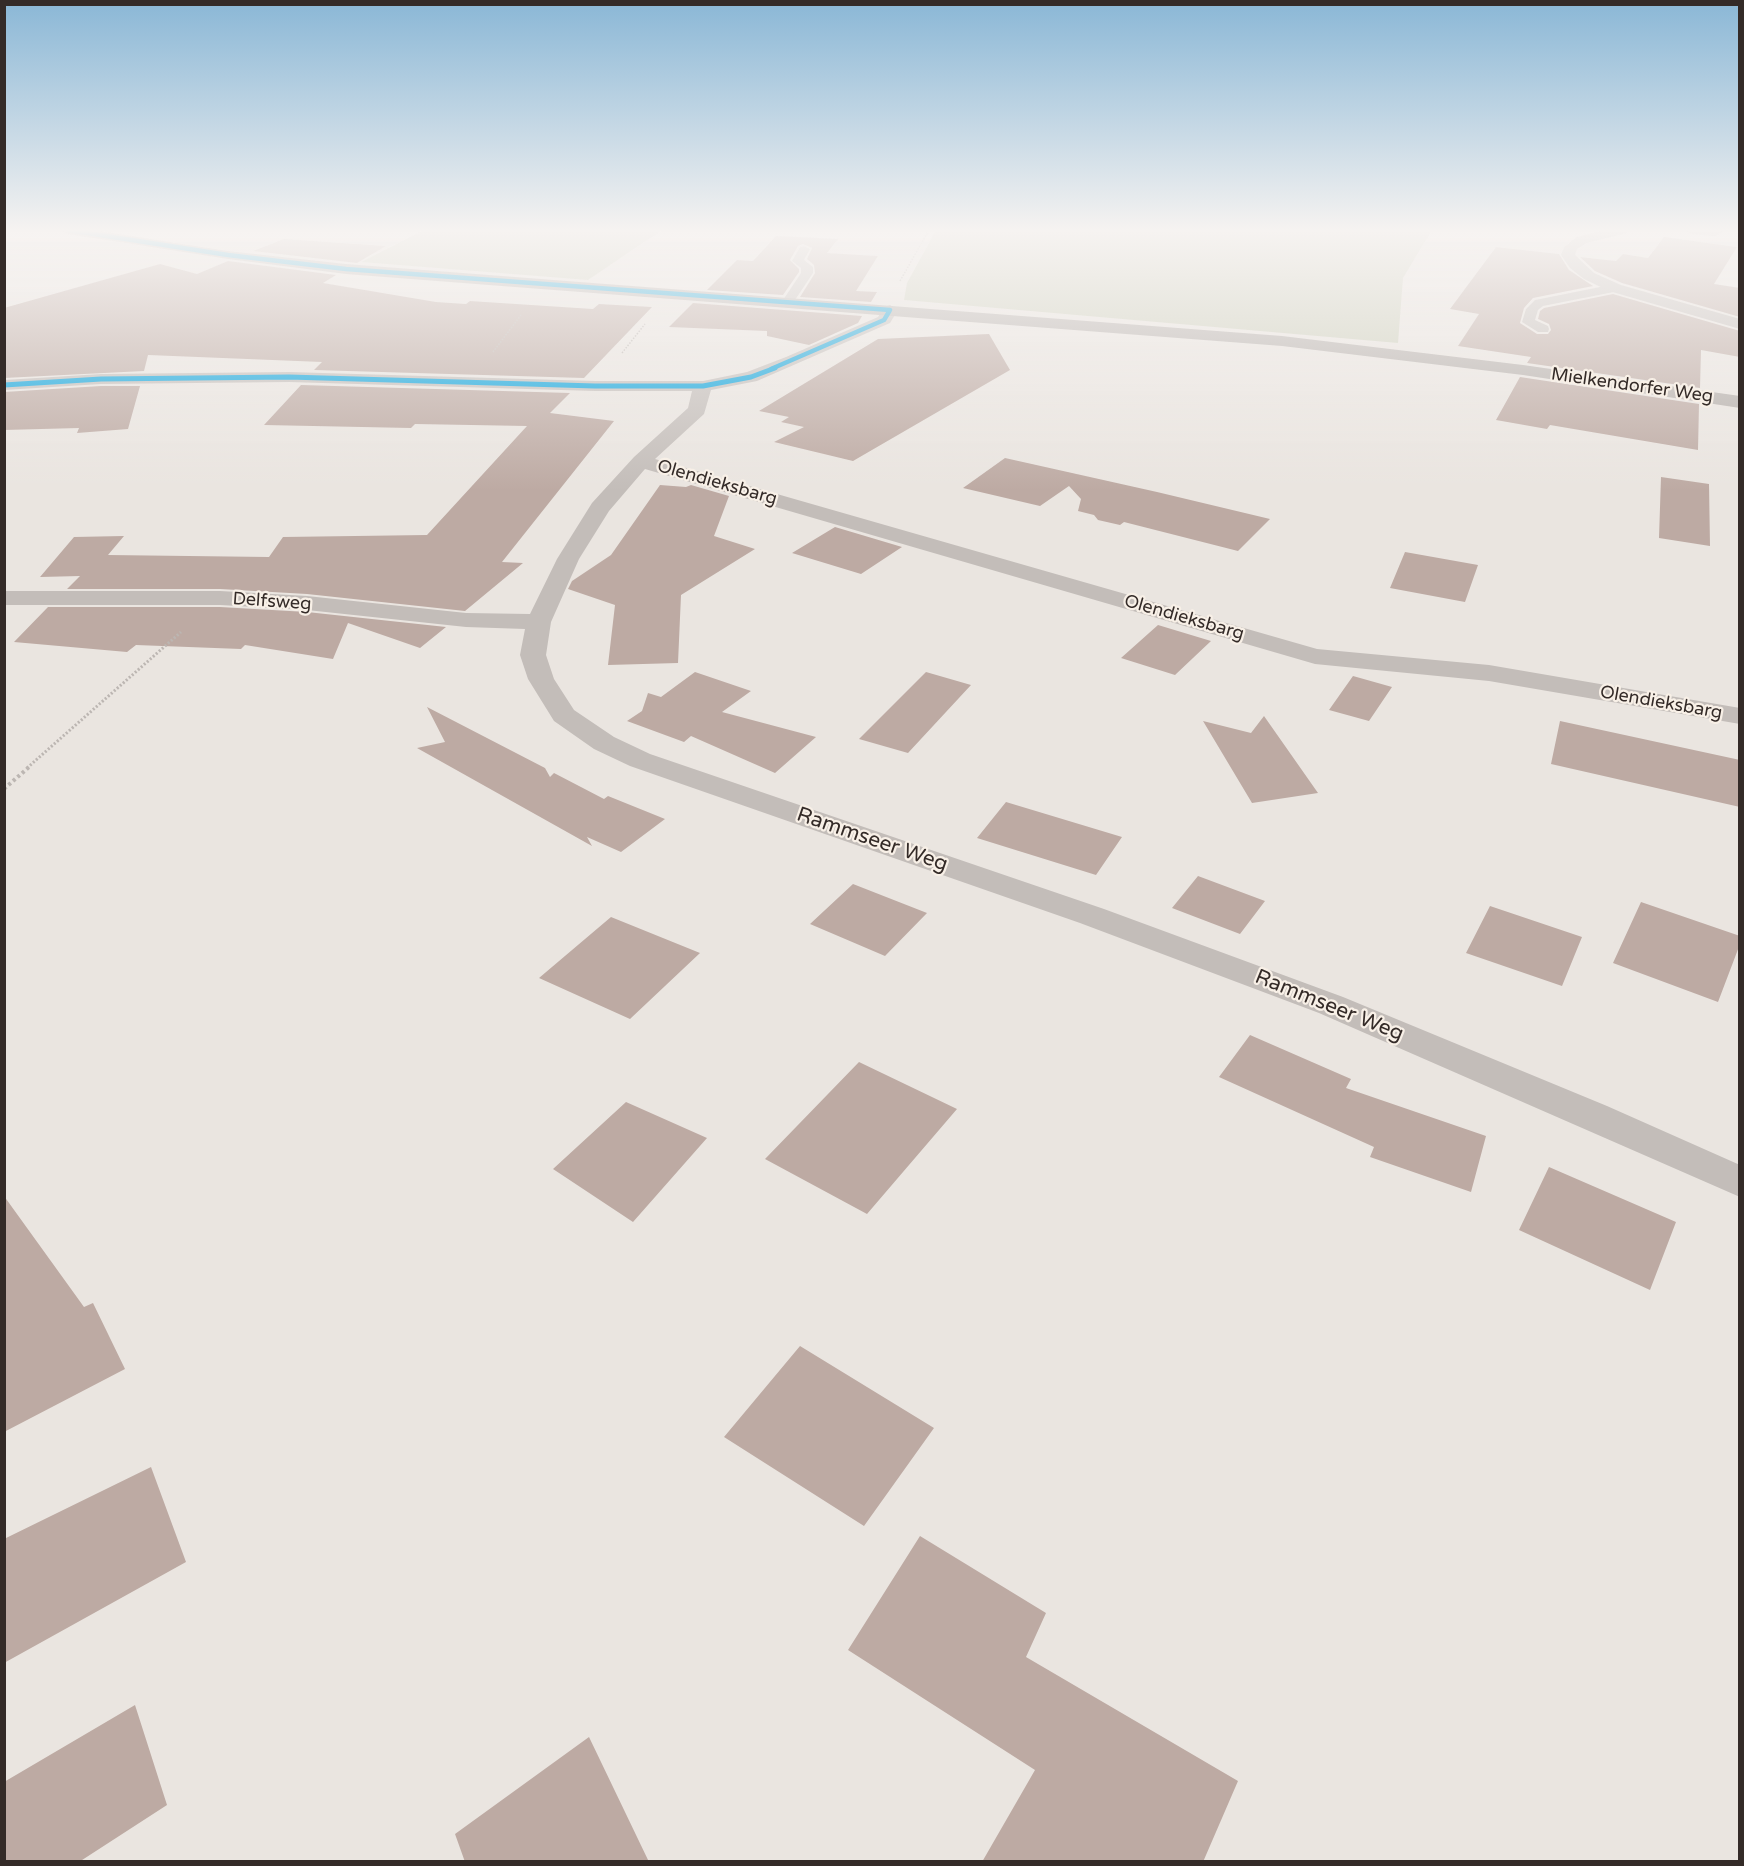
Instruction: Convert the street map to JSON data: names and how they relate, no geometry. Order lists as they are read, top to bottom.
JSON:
{
  "streets": {
    "street": [
      "Mielkendorfer Weg",
      "Olendieksbarg",
      "Delfsweg",
      "Rammseer Weg"
    ]
  },
  "crossings": [
    ["Olendieksbarg", "Rammseer Weg"],
    ["Delfsweg", "Rammseer Weg"]
  ]
}
